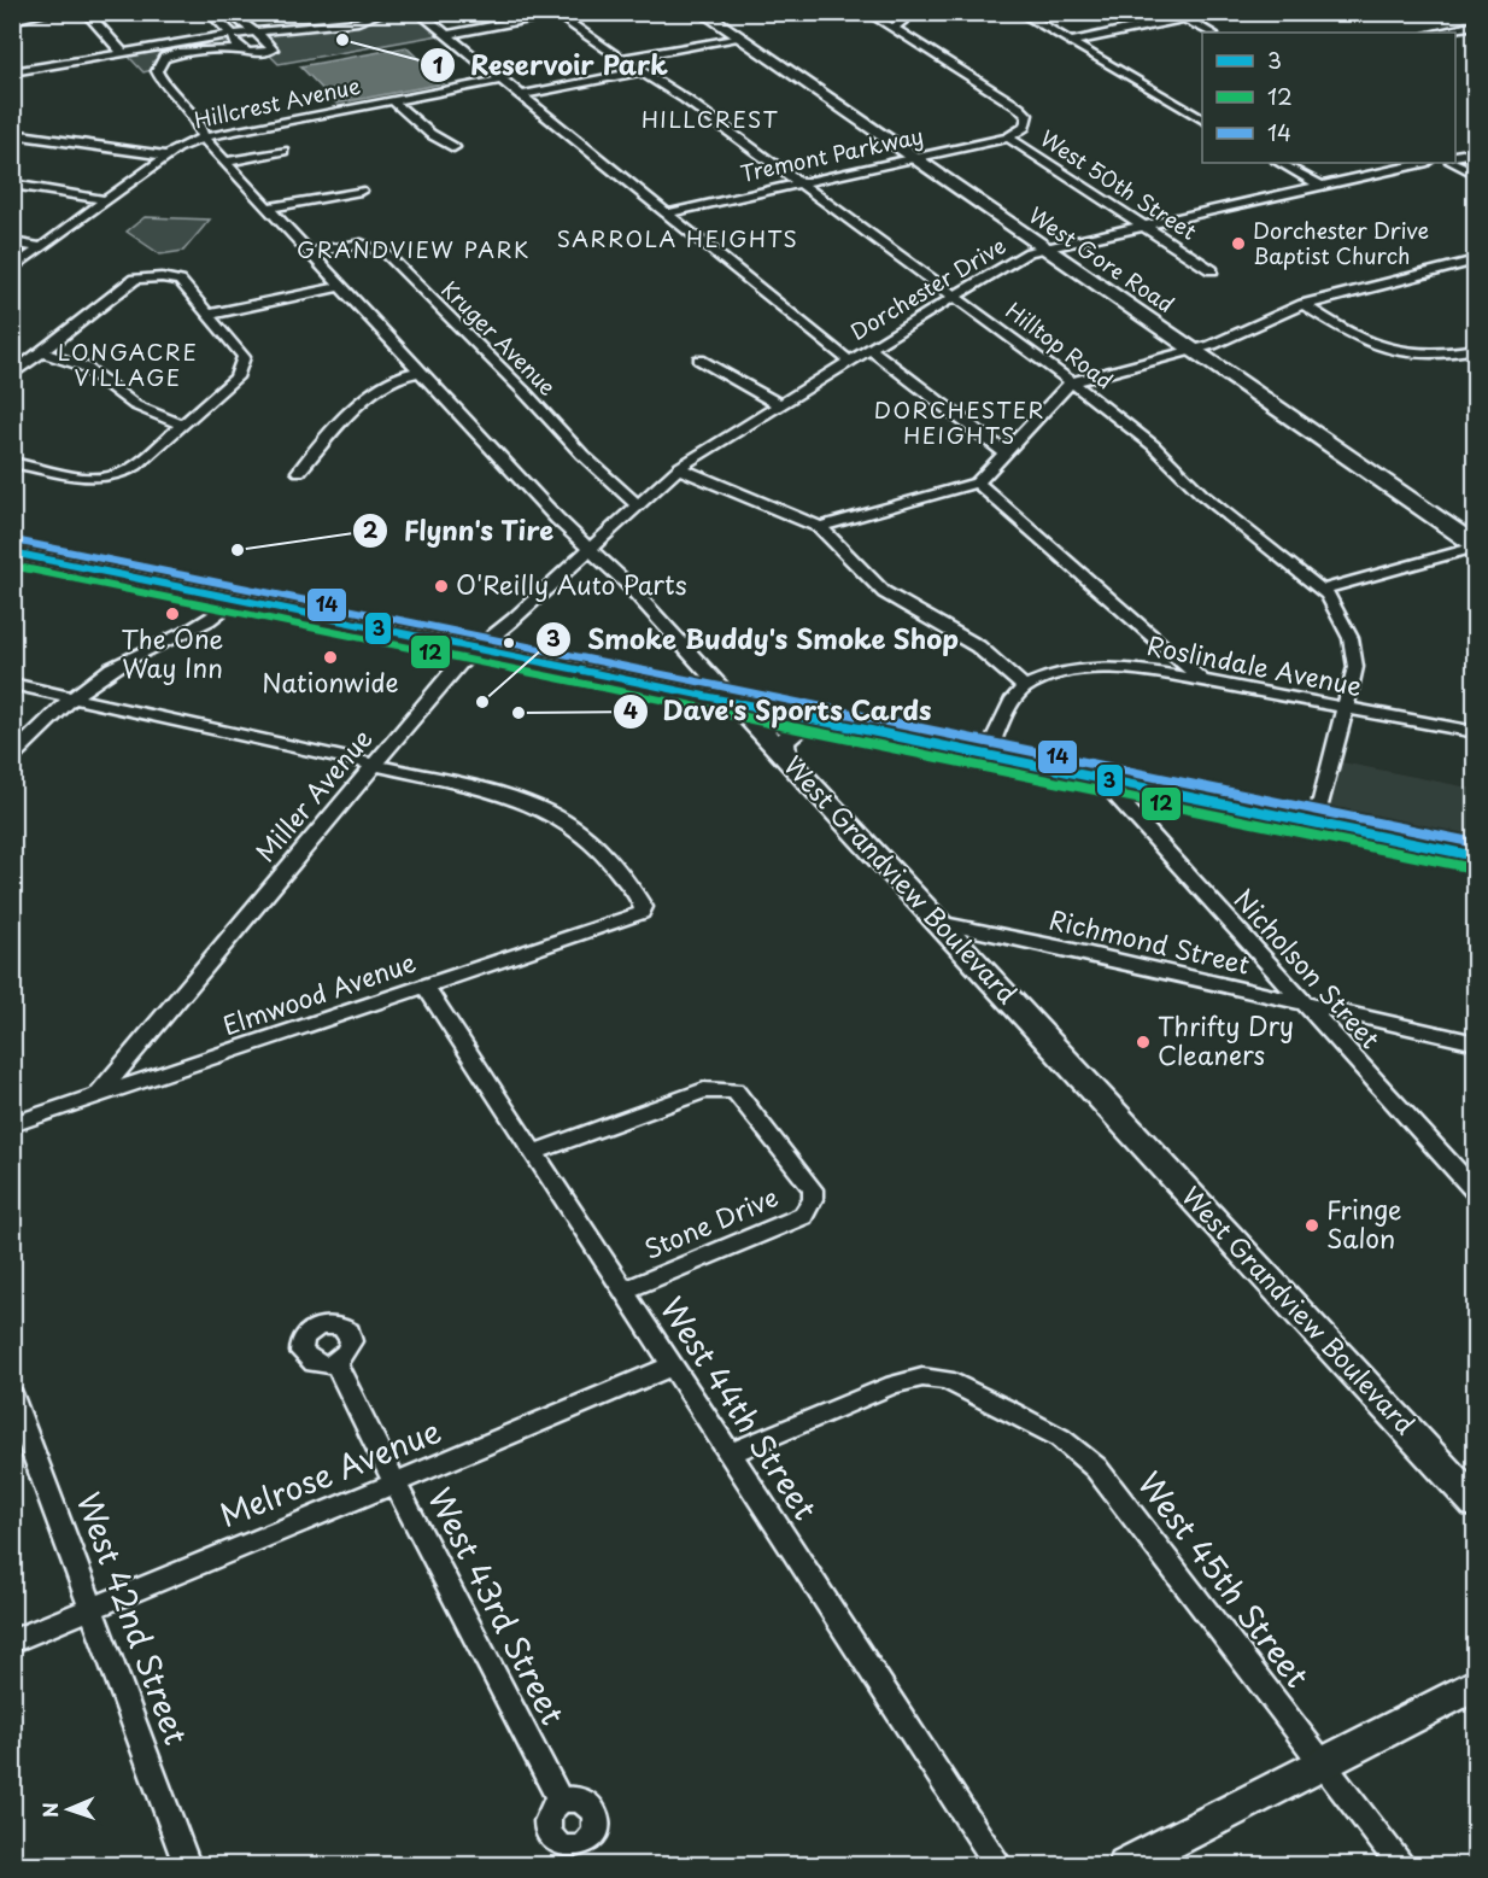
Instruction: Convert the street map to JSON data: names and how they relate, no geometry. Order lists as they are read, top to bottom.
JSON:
{
  "streets": {
    "street": [
      "Hillcrest Avenue",
      "Tremont Parkway",
      "West 50th Street",
      "West Gore Road",
      "Dorchester Drive",
      "Kruger Avenue",
      "Hilltop Road",
      "Roslindale Avenue",
      "Miller Avenue",
      "West Grandview Boulevard",
      "Richmond Street",
      "Nicholson Street",
      "Elmwood Avenue",
      "Stone Drive",
      "West 44th Street",
      "Melrose Avenue",
      "West 45th Street",
      "West 43rd Street",
      "West 42nd Street"
    ]
  },
  "crossings": [
    ["Hillcrest Avenue", "West Grandview Boulevard"],
    ["Tremont Parkway", "West 50th Street"],
    ["Tremont Parkway", "West Gore Road"],
    ["Tremont Parkway", "Hilltop Road"],
    ["West 50th Street", "Dorchester Drive"],
    ["West Gore Road", "Dorchester Drive"],
    ["Dorchester Drive", "Kruger Avenue"],
    ["Dorchester Drive", "Hilltop Road"],
    ["Dorchester Drive", "Miller Avenue"],
    ["Dorchester Drive", "West Grandview Boulevard"],
    ["Kruger Avenue", "West Grandview Boulevard"],
    ["Hilltop Road", "Roslindale Avenue"],
    ["Miller Avenue", "West Grandview Boulevard"],
    ["Miller Avenue", "Elmwood Avenue"],
    ["West Grandview Boulevard", "Richmond Street"],
    ["Richmond Street", "Nicholson Street"],
    ["Elmwood Avenue", "West 44th Street"],
    ["Stone Drive", "West 44th Street"],
    ["West 44th Street", "Melrose Avenue"],
    ["West 44th Street", "West 45th Street"],
    ["Melrose Avenue", "West 43rd Street"],
    ["Melrose Avenue", "West 42nd Street"]
  ],
  "districts": [
    "HILLCREST",
    "SARROLA HEIGHTS",
    "GRANDVIEW PARK",
    "LONGACRE VILLAGE",
    "DORCHESTER HEIGHTS"
  ],
  "places": [
    "Reservoir Park",
    "Dorchester Drive Baptist Church",
    "Flynn's Tire",
    "O'Reilly Auto Parts",
    "The One Way Inn",
    "Nationwide",
    "Smoke Buddy's Smoke Shop",
    "Dave's Sports Cards",
    "Thrifty Dry Cleaners",
    "Fringe Salon"
  ],
  "lines": ["transit line 14", "transit line 3", "transit line 12"],
  "legend": ["3", "12", "14"],
  "north": "left"
}
